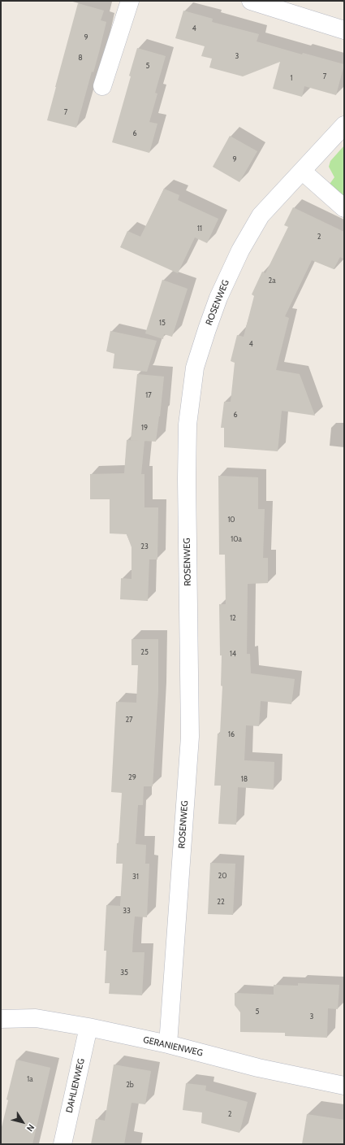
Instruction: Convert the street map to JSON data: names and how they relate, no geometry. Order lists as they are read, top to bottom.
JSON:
{
  "streets": {
    "street": ["ROSENWEG", "GERANIENWEG", "DAHLIENWEG"]
  },
  "crossings": [
    ["ROSENWEG", "GERANIENWEG"],
    ["GERANIENWEG", "DAHLIENWEG"]
  ],
  "house_numbers": [
    "4",
    "9",
    "3",
    "8",
    "5",
    "7",
    "1",
    "7",
    "6",
    "9",
    "11",
    "2",
    "2a",
    "15",
    "4",
    "17",
    "6",
    "19",
    "10",
    "10a",
    "23",
    "12",
    "25",
    "14",
    "27",
    "16",
    "29",
    "18",
    "20",
    "31",
    "22",
    "33",
    "35",
    "5",
    "3",
    "1a",
    "2b",
    "2"
  ],
  "north": "bottom right"
}
